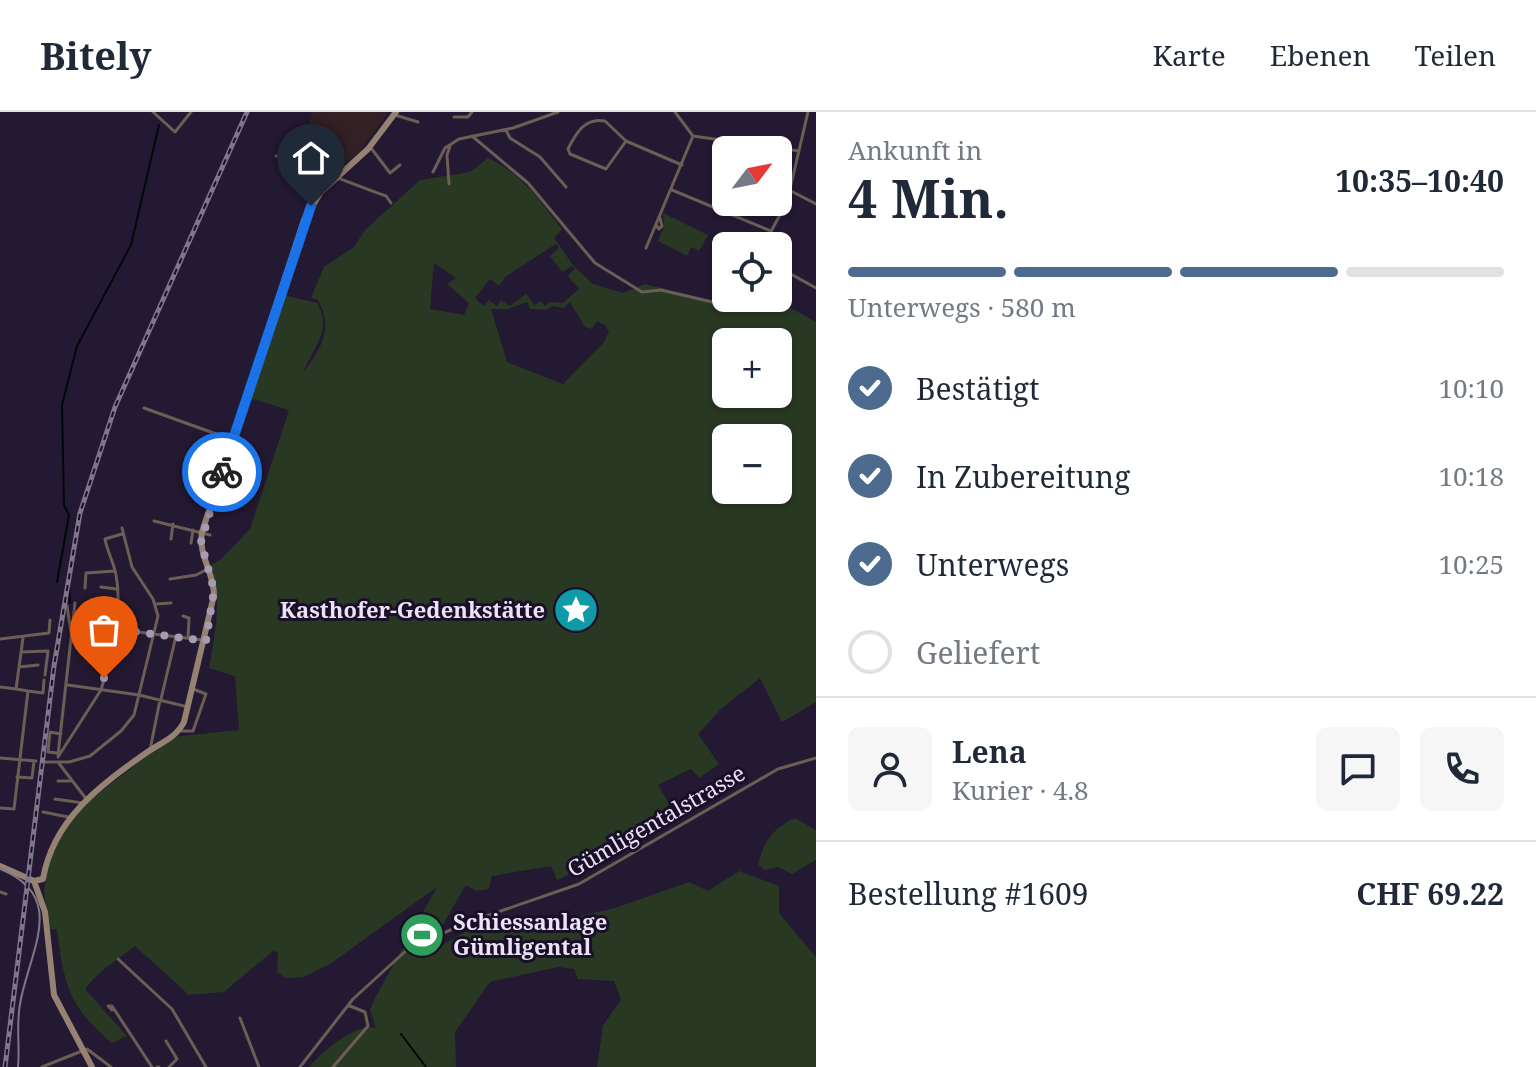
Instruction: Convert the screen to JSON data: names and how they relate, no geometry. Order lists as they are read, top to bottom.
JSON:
{
  "streets": {
    "street": ["Gümligentalstrasse"]
  },
  "places": {
    "place": ["Kasthofer-Gedenkstätte"],
    "sports": ["Schiessanlage Gümligental"]
  },
  "north": "top right",
  "page": {
    "header": "Bitely",
    "nav": ["Karte", "Ebenen", "Teilen"],
    "heading": ["4 Min.", "Ankunft in", "10:35–10:40"],
    "panel": [
      "Lena",
      "Kurier · 4.8",
      "Bestellung #1609",
      "CHF 69.22"
    ],
    "map_buttons": ["+", "−"],
    "bar": "Unterwegs · 580 m",
    "list": [
      ["Bestätigt", "10:10"],
      ["In Zubereitung", "10:18"],
      ["Unterwegs", "10:25"],
      "Geliefert"
    ]
  }
}
